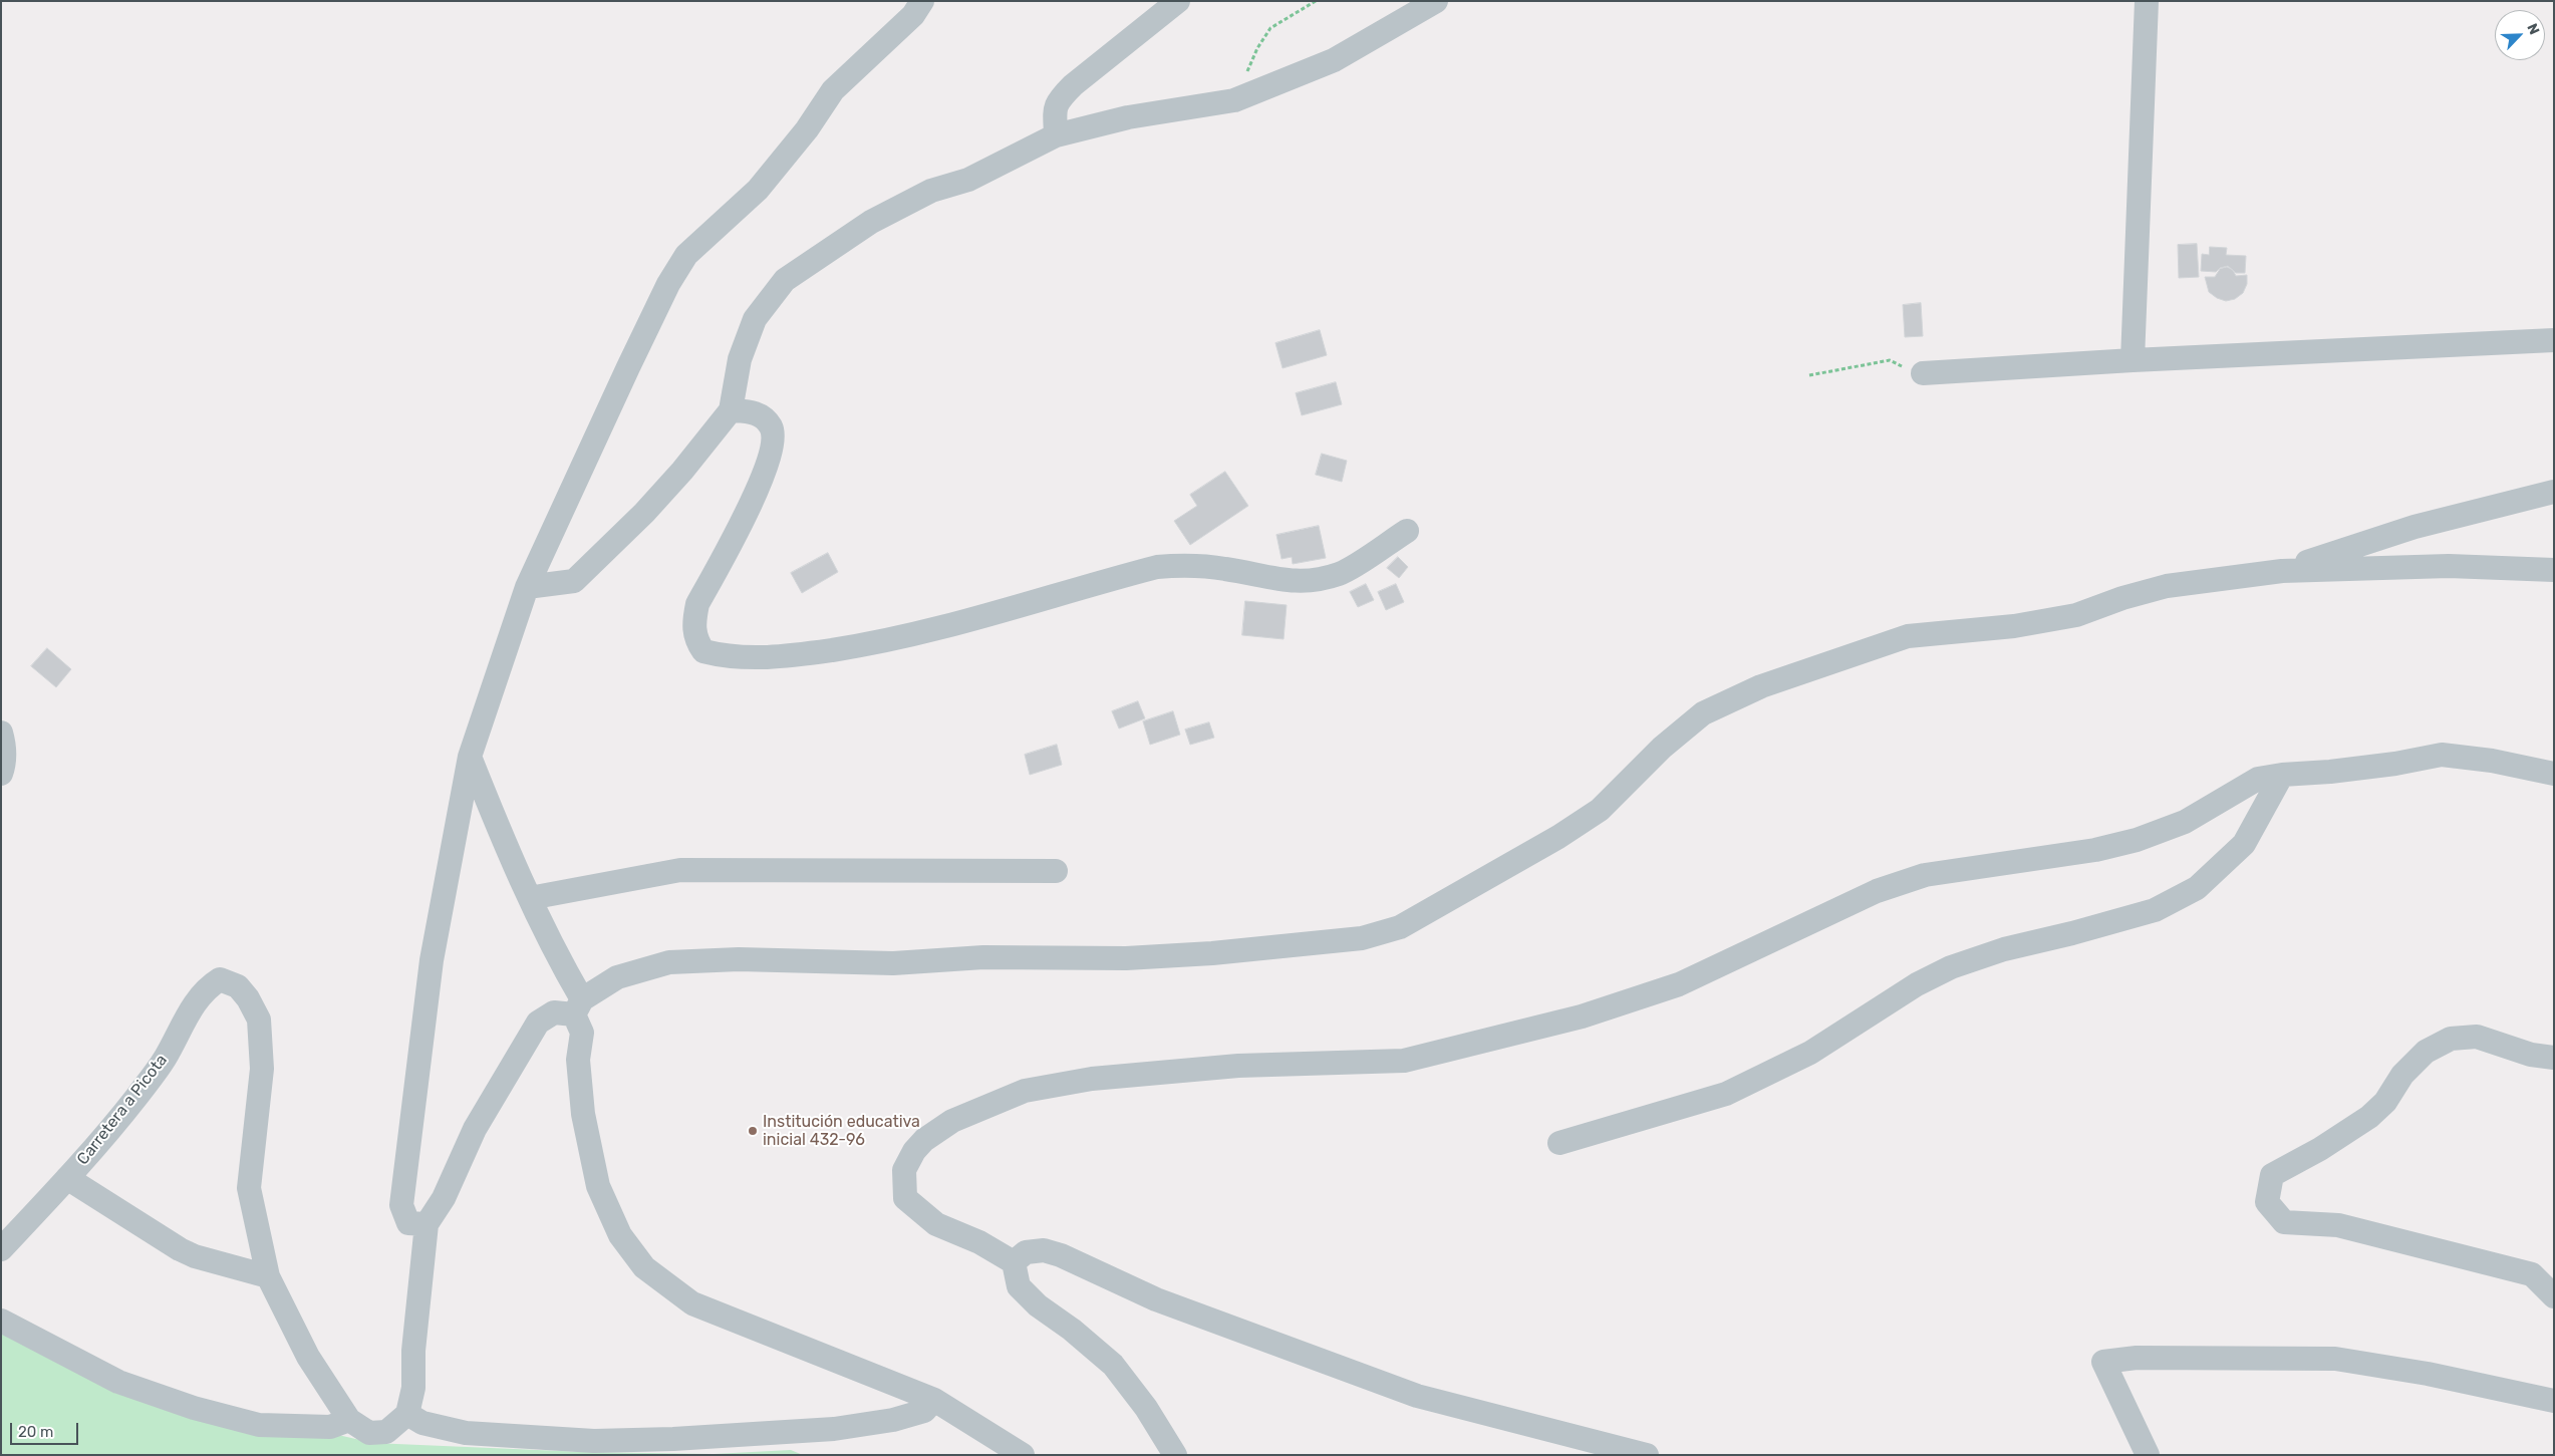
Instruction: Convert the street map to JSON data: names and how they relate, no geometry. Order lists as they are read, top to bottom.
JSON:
{
  "streets": {
    "street": ["Carretera a Picota"]
  },
  "places": ["Institución educativa inicial 432-96"],
  "scale_bar": "20 m",
  "north": "top right"
}
